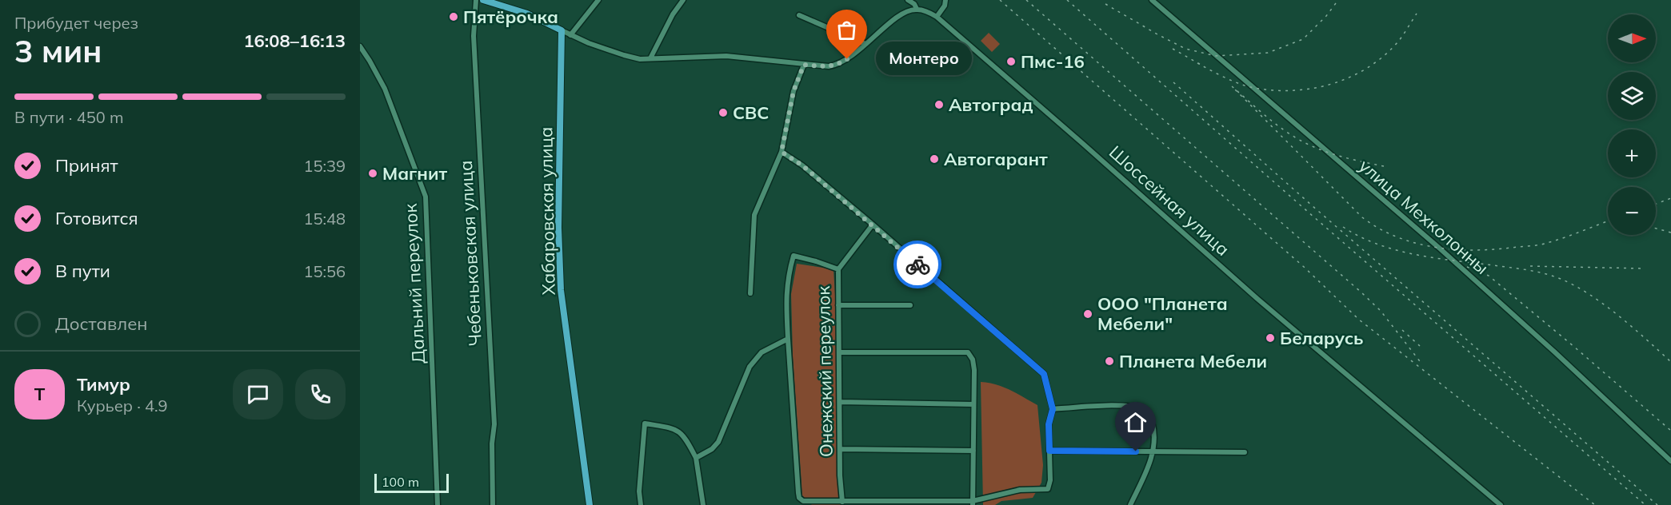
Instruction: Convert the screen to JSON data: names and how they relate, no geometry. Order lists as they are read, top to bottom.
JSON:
{
  "streets": {
    "main road": ["Хабаровская улица"],
    "street": [
      "Шоссейная улица",
      "улица Мехколонны",
      "Чебеньковская улица",
      "Дальний переулок",
      "Онежский переулок"
    ]
  },
  "places": [
    "Пятёрочка",
    "Монтеро",
    "Пмс-16",
    "Автоград",
    "СВС",
    "Автогарант",
    "Магнит",
    "ООО \"Планета Мебели\"",
    "Беларусь",
    "Планета Мебели"
  ],
  "scale_bar": "100 m",
  "north": "right",
  "page": {
    "heading": ["3 мин", "Прибудет через", "16:08–16:13"],
    "panel": ["Тимур", "Курьер · 4.9"],
    "map_buttons": ["+", "−"],
    "bubble": "Монтеро",
    "bar": "В пути · 450 m",
    "list": [
      ["Принят", "15:39"],
      ["Готовится", "15:48"],
      ["В пути", "15:56"],
      "Доставлен"
    ],
    "round": "Т",
    "scale": "100 m"
  }
}
